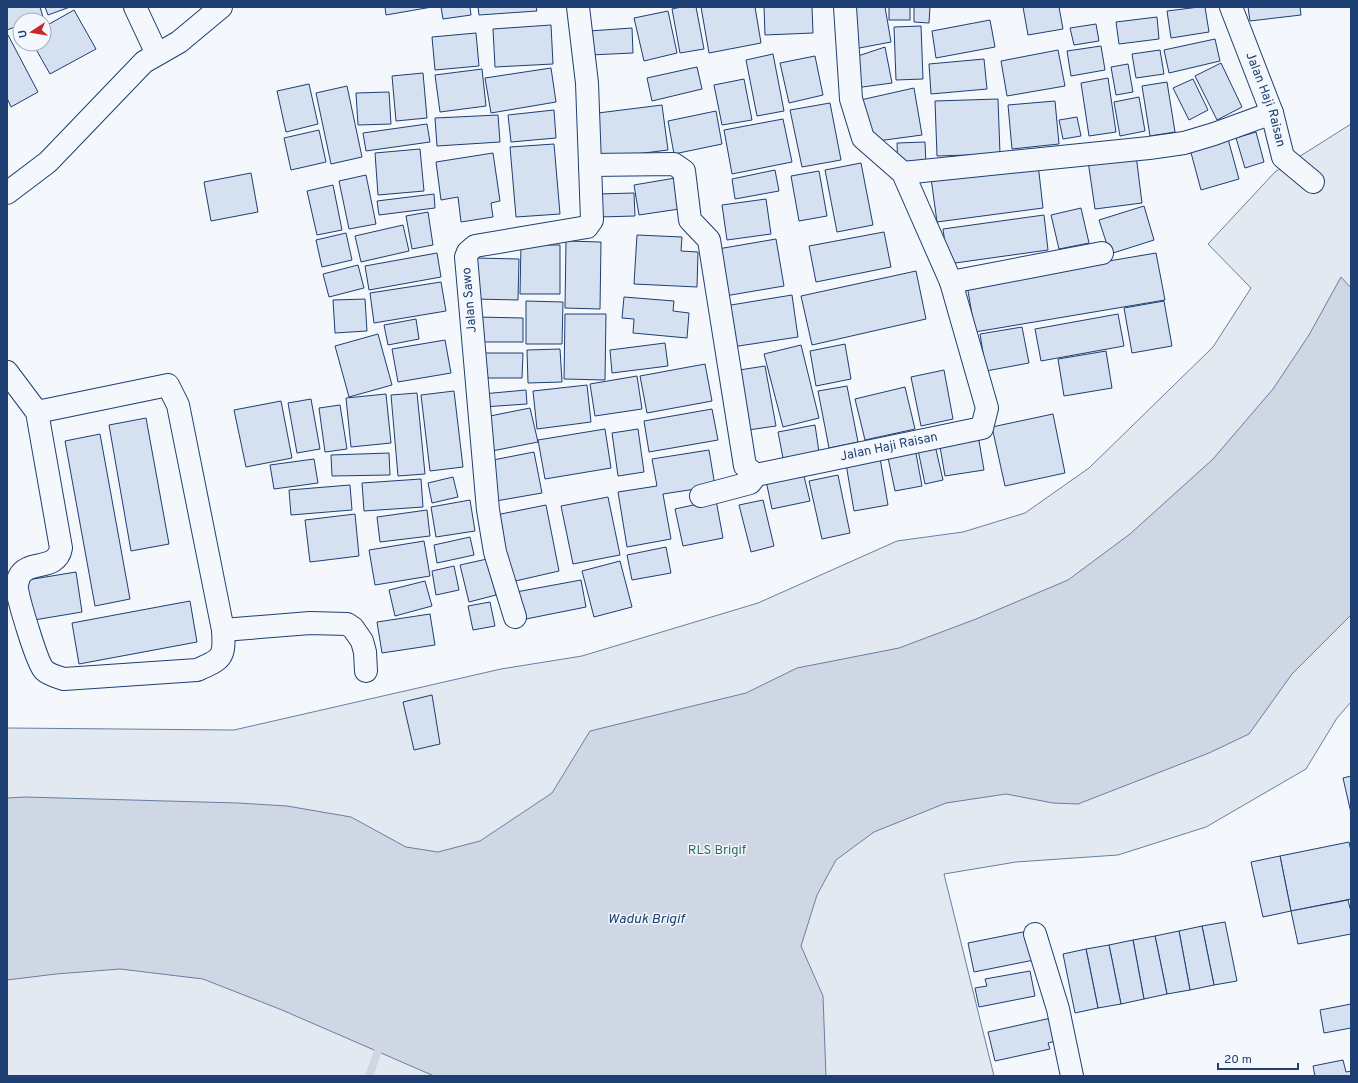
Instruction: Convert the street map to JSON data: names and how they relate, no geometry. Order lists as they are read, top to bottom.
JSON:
{
  "streets": {
    "street": ["Jalan Haji Raisan", "Jalan Sawo"]
  },
  "water": ["Waduk Brigif"],
  "parks": ["RLS Brigif"],
  "scale_bar": "20 m",
  "north": "left"
}
